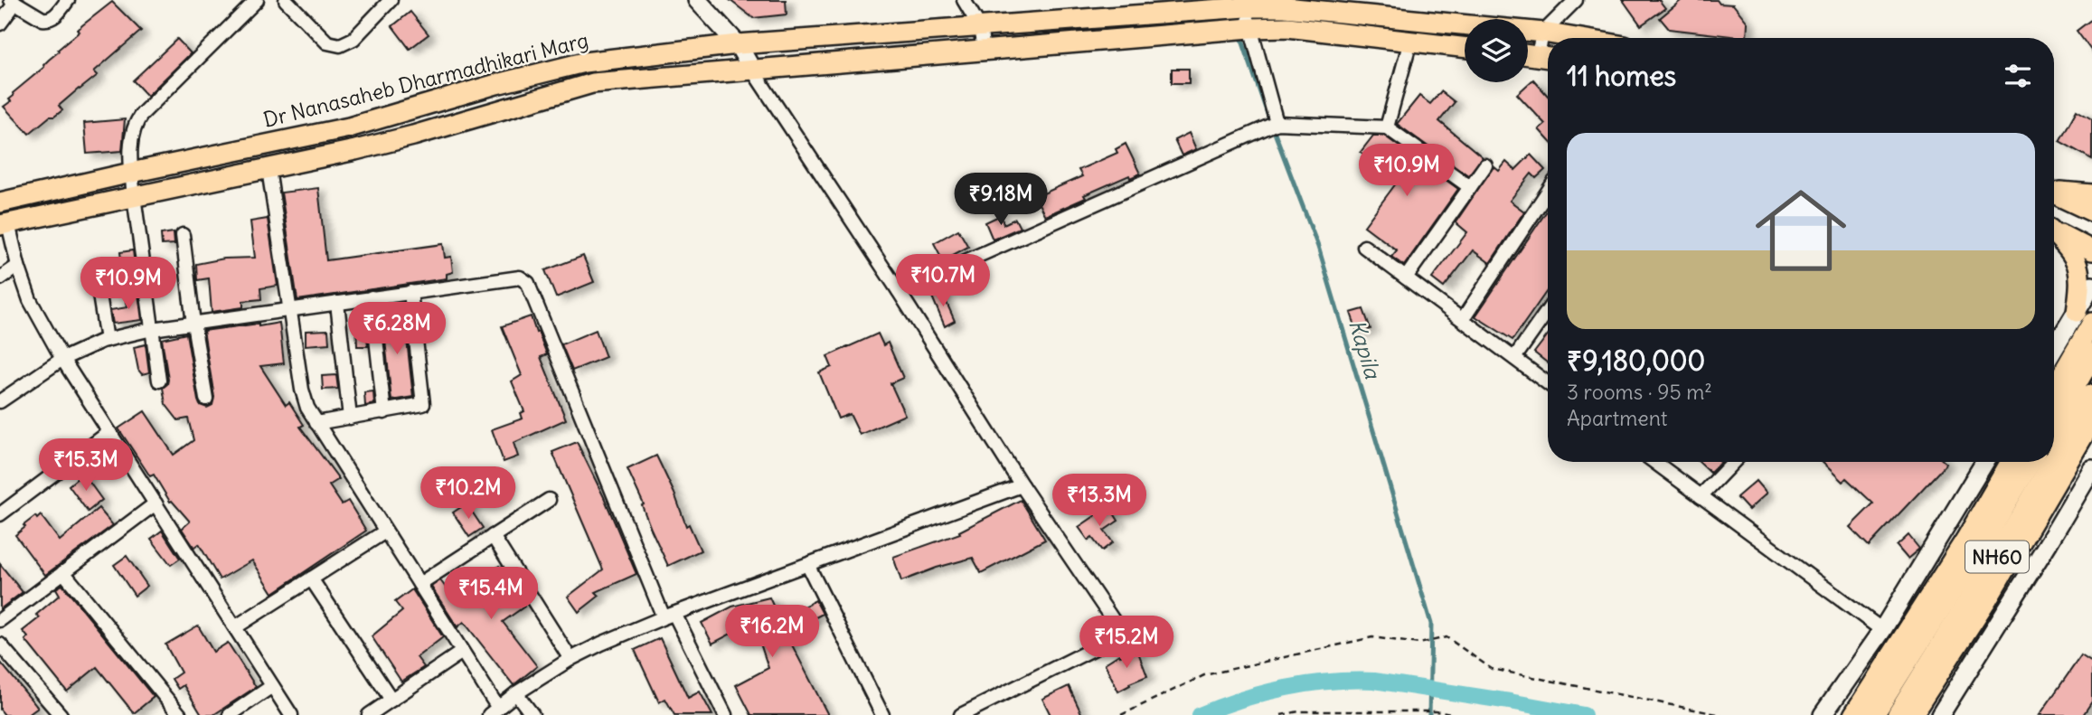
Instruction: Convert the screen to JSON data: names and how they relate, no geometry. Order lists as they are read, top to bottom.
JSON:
{
  "streets": {
    "highway": ["NH60"],
    "main road": ["Dr Nanasaheb Dharmadhikari Marg"]
  },
  "water": ["Kapila"],
  "page": {
    "heading": "11 homes",
    "list": [
      {
        "name": "₹9,180,000",
        "note": "3 rooms · 95 m² · Apartment"
      }
    ],
    "price": [
      "₹10.9M",
      "₹9.18M",
      "₹10.7M",
      "₹10.9M",
      "₹6.28M",
      "₹15.3M",
      "₹10.2M",
      "₹13.3M",
      "₹15.4M",
      "₹16.2M",
      "₹15.2M"
    ]
  }
}
